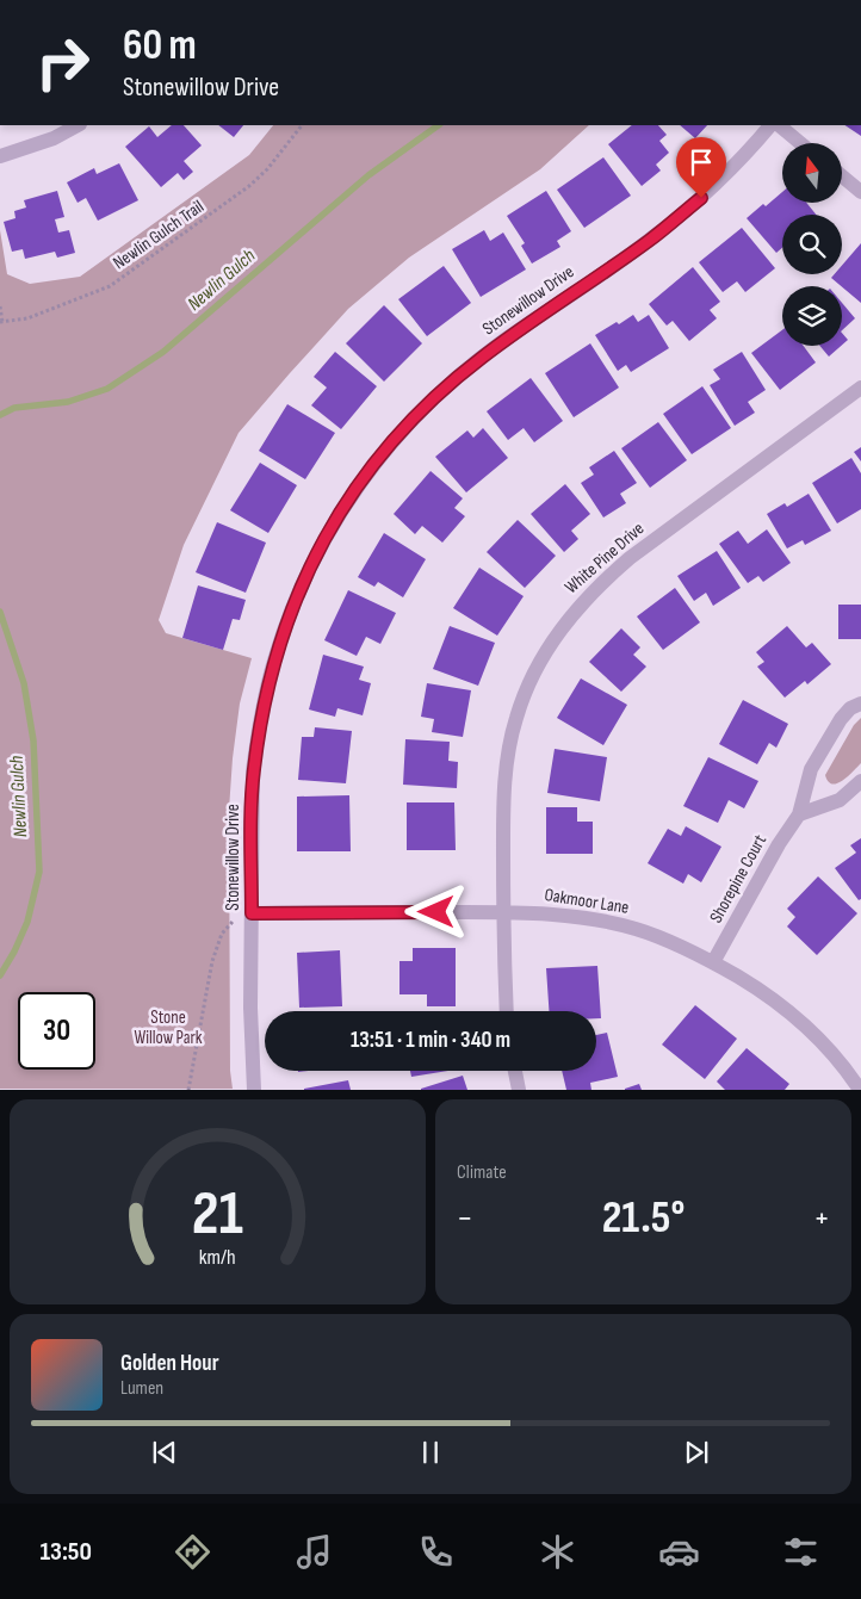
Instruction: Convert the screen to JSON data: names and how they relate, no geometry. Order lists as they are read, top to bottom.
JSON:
{
  "streets": {
    "street": [
      "Stonewillow Drive",
      "White Pine Drive",
      "Shorepine Court",
      "Oakmoor Lane"
    ],
    "path": ["Newlin Gulch Trail"]
  },
  "crossings": [
    ["Stonewillow Drive", "Oakmoor Lane"],
    ["White Pine Drive", "Oakmoor Lane"],
    ["Shorepine Court", "Oakmoor Lane"]
  ],
  "water": ["Newlin Gulch"],
  "parks": ["Stone Willow Park"],
  "north": "top",
  "page": {
    "turn": ["60 m", "Stonewillow Drive"],
    "limit": "30",
    "trip": "13:51 · 1 min · 340 m",
    "tile": "Climate",
    "heat": ["−", "21.5°", "+"],
    "song": ["Golden Hour", "Lumen"],
    "tabs": "13:50",
    "gauge": ["21", "km/h"]
  }
}
